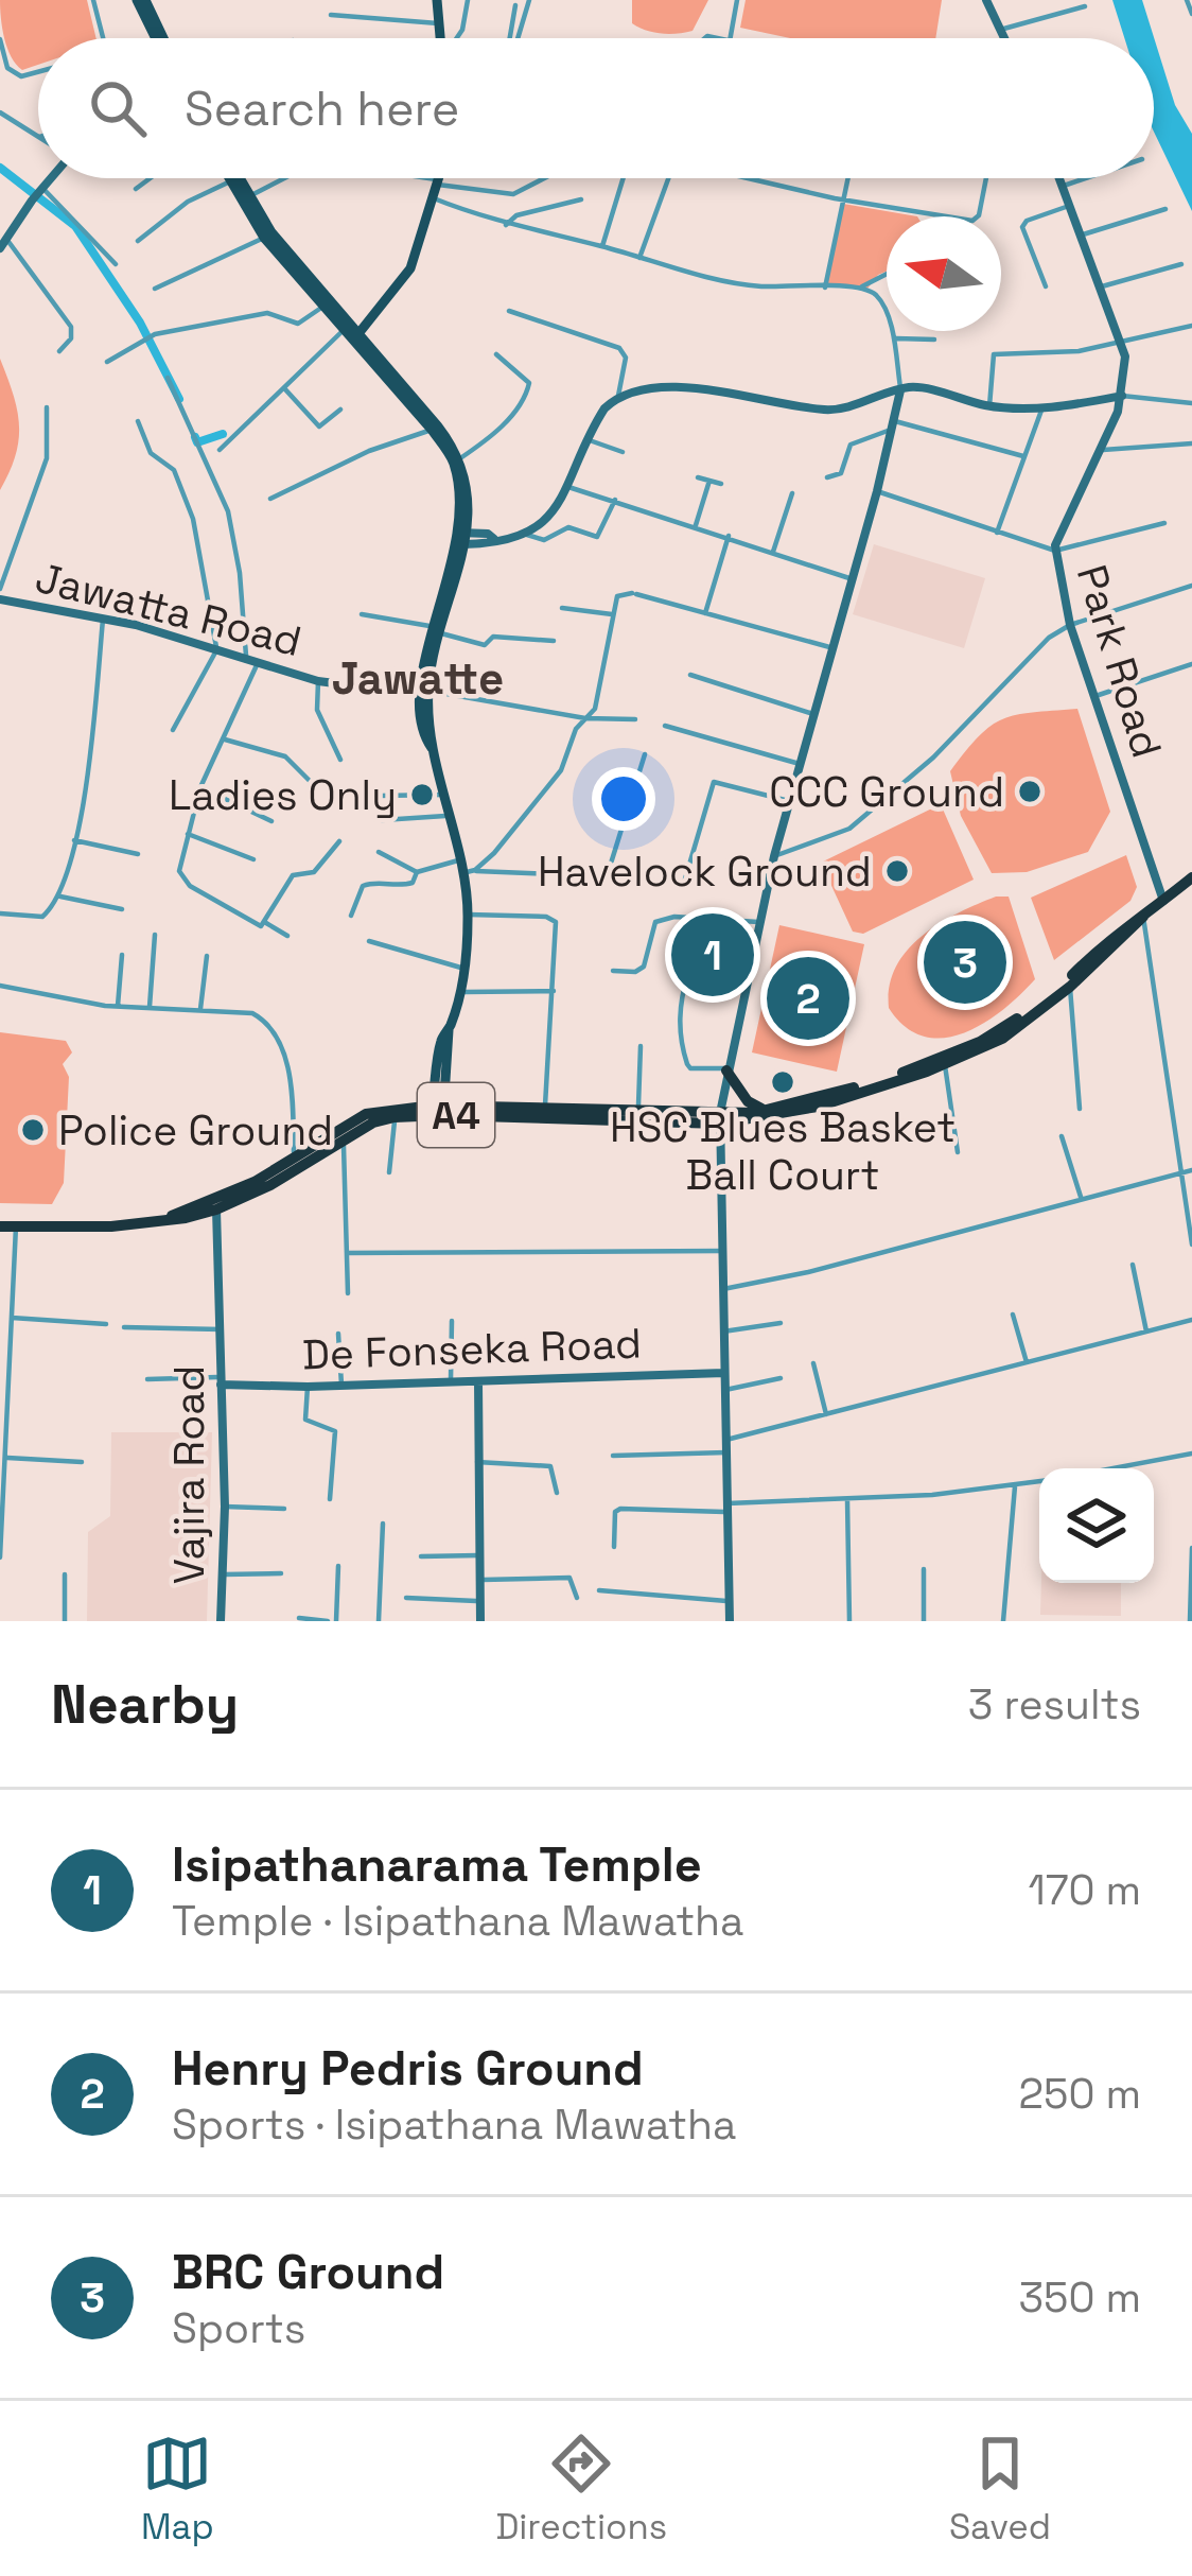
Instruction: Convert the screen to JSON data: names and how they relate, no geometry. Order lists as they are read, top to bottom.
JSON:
{
  "streets": {
    "highway": ["A4"],
    "main road": [
      "Jawatta Road",
      "Park Road",
      "De Fonseka Road",
      "Vajira Road"
    ]
  },
  "crossings": [
    ["Park Road", "A4"],
    ["A4", "Vajira Road"],
    ["De Fonseka Road", "Vajira Road"]
  ],
  "districts": ["Jawatte"],
  "places": [
    "CCC Ground",
    "Ladies Only",
    "Havelock Ground",
    "HSC Blues Basket Ball Court",
    "Police Ground"
  ],
  "north": "left",
  "page": {
    "search": "Search here",
    "pins": ["1", "3", "2"],
    "heading": ["Nearby", "3 results"],
    "list": [
      {
        "mark": "1",
        "name": "Isipathanarama Temple",
        "note": "Temple · Isipathana Mawatha",
        "value": "170 m"
      },
      {
        "mark": "2",
        "name": "Henry Pedris Ground",
        "note": "Sports · Isipathana Mawatha",
        "value": "250 m"
      },
      {
        "mark": "3",
        "name": "BRC Ground",
        "note": "Sports",
        "value": "350 m"
      }
    ],
    "nav": ["Map", "Directions", "Saved"]
  }
}
